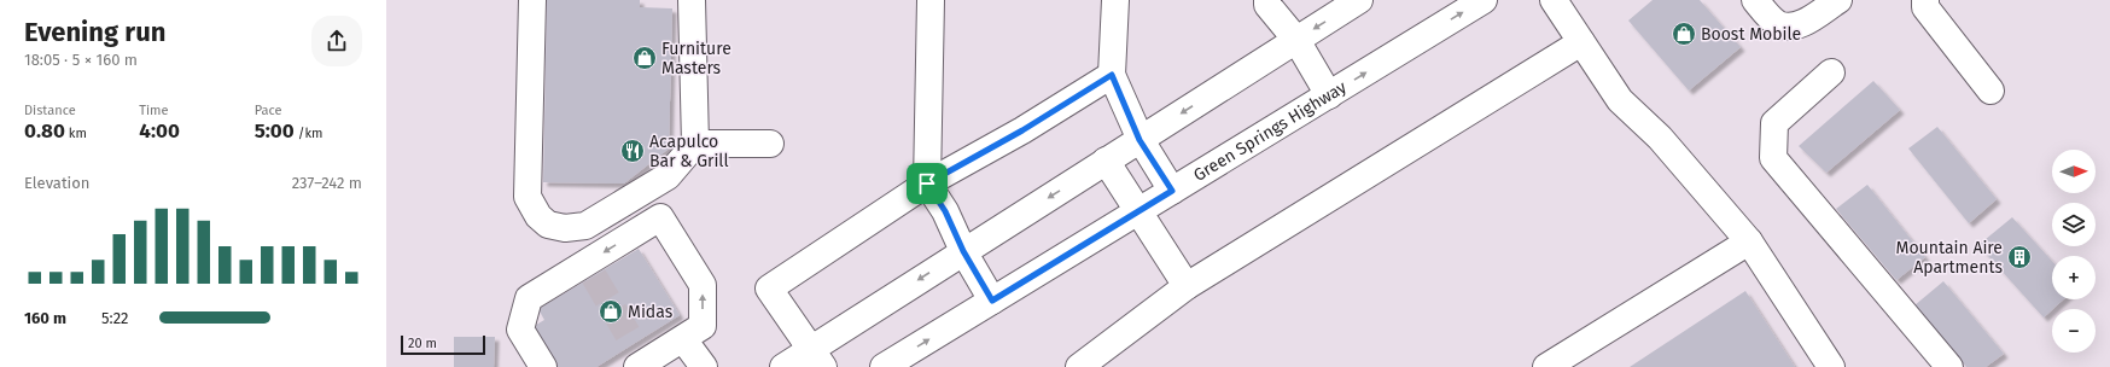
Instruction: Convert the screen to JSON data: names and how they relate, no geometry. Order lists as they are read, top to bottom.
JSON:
{
  "streets": {
    "main road": ["Green Springs Highway"]
  },
  "places": {
    "shop": ["Boost Mobile", "Furniture Masters", "Midas"],
    "restaurant": ["Acapulco Bar & Grill"],
    "building": ["Mountain Aire Apartments"]
  },
  "scale_bar": "20 m",
  "north": "right",
  "page": {
    "heading": ["Evening run", "18:05 · 5 × 160 m"],
    "stats": [
      ["Distance", "0.80 km"],
      ["Time", "4:00"],
      ["Pace", "5:00 /km"]
    ],
    "map_buttons": ["+", "−"],
    "chart": ["Elevation", "237–242 m"],
    "list": [
      {
        "name": "160 m",
        "note": "5:22"
      }
    ],
    "scale": "20 m"
  }
}
